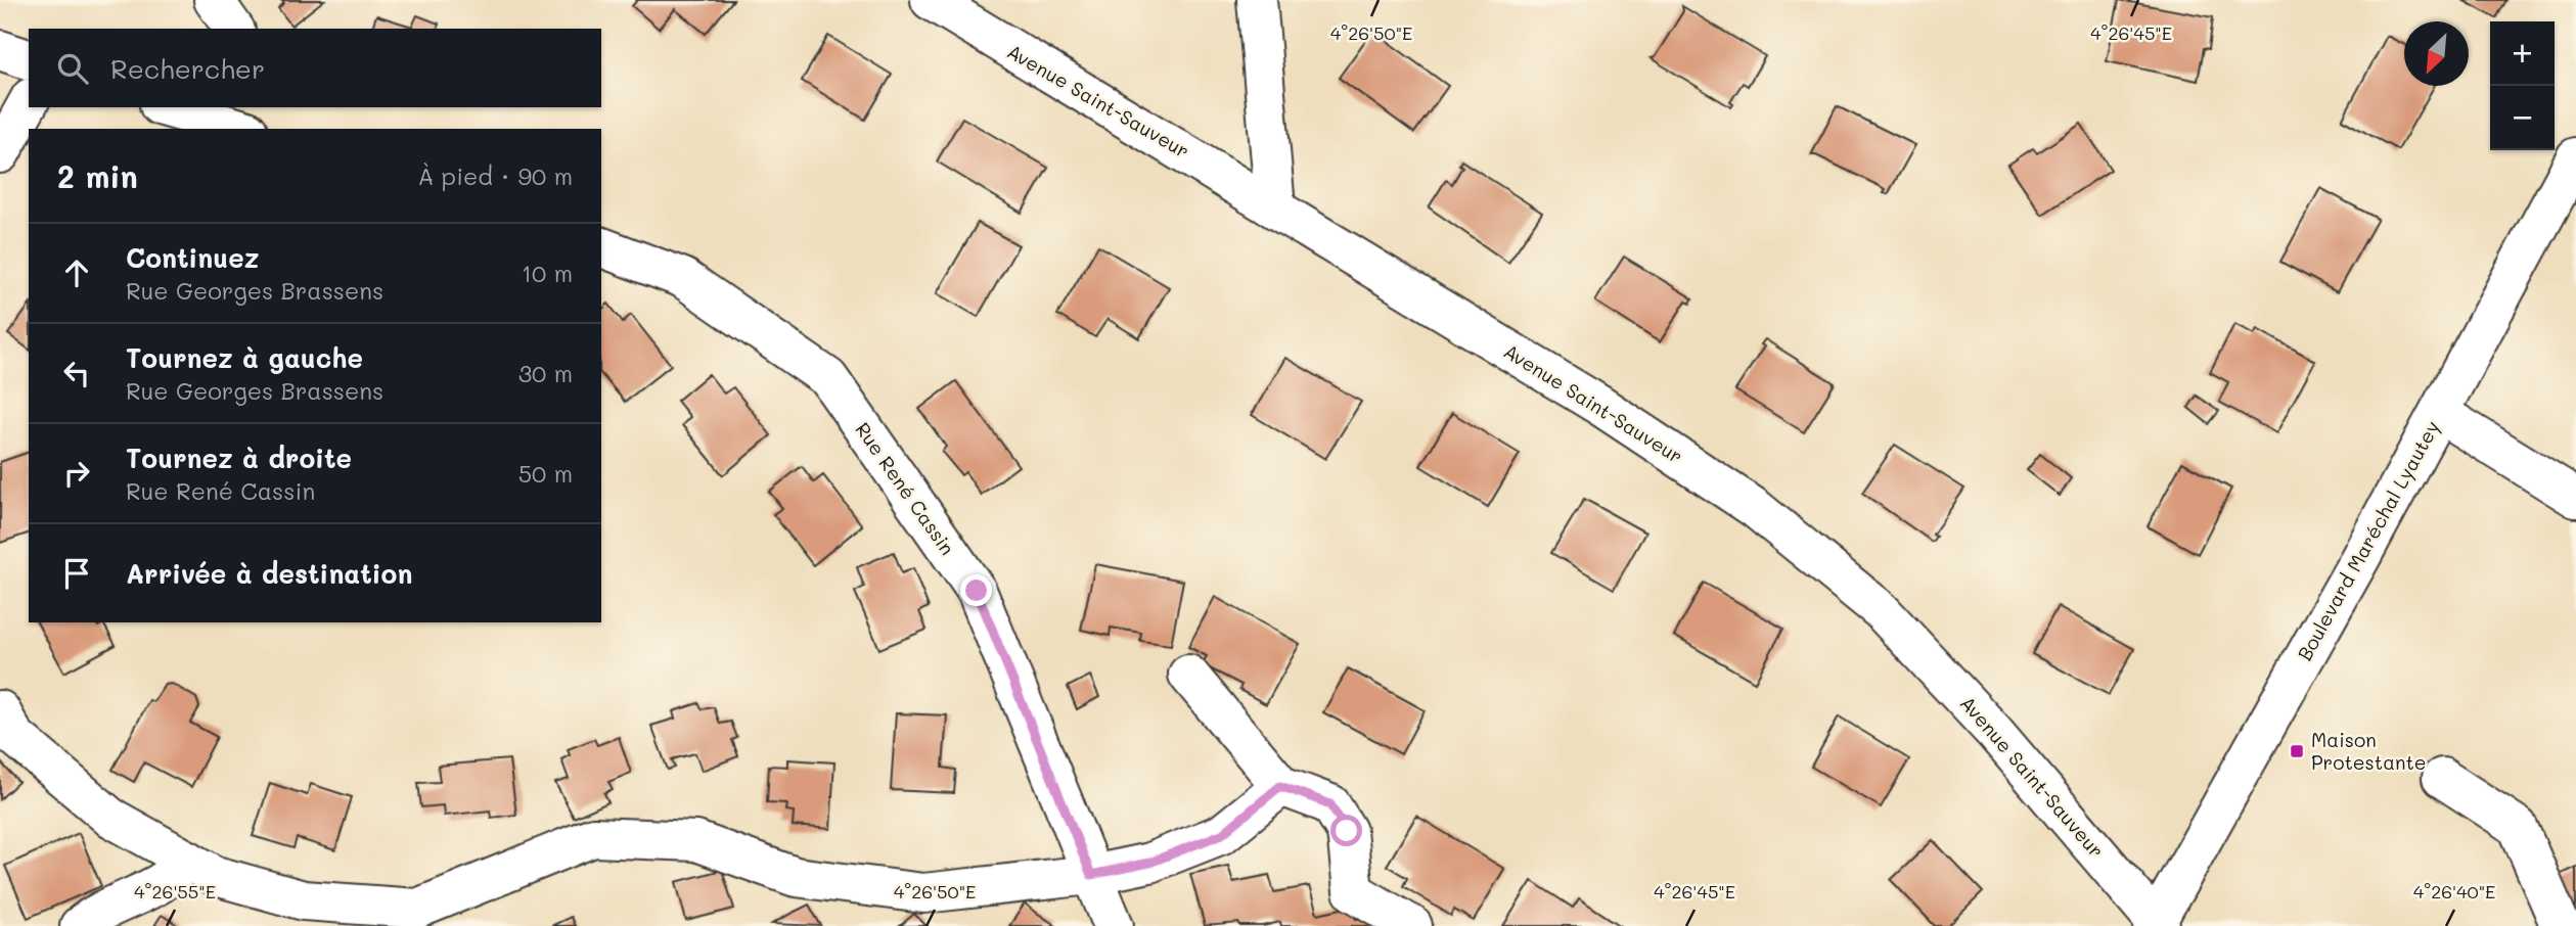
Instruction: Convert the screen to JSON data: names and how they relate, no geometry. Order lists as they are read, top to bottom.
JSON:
{
  "streets": {
    "street": ["Avenue Saint-Sauveur", "Rue René Cassin", "Boulevard Maréchal Lyautey"]
  },
  "crossings": [
    ["Avenue Saint-Sauveur", "Boulevard Maréchal Lyautey"]
  ],
  "places": {
    "transit": ["Maison Protestante"]
  },
  "north": "bottom left",
  "page": {
    "map_buttons": ["+", "−"],
    "search": "Rechercher",
    "heading": ["2 min", "À pied · 90 m"],
    "list": [
      ["Continuez", "Rue Georges Brassens", "10 m"],
      ["Tournez à gauche", "Rue Georges Brassens", "30 m"],
      ["Tournez à droite", "Rue René Cassin", "50 m"],
      "Arrivée à destination"
    ]
  },
  "coordinates": [
    "4°26'50\"E",
    "4°26'45\"E",
    "4°26'55\"E",
    "4°26'40\"E"
  ]
}
